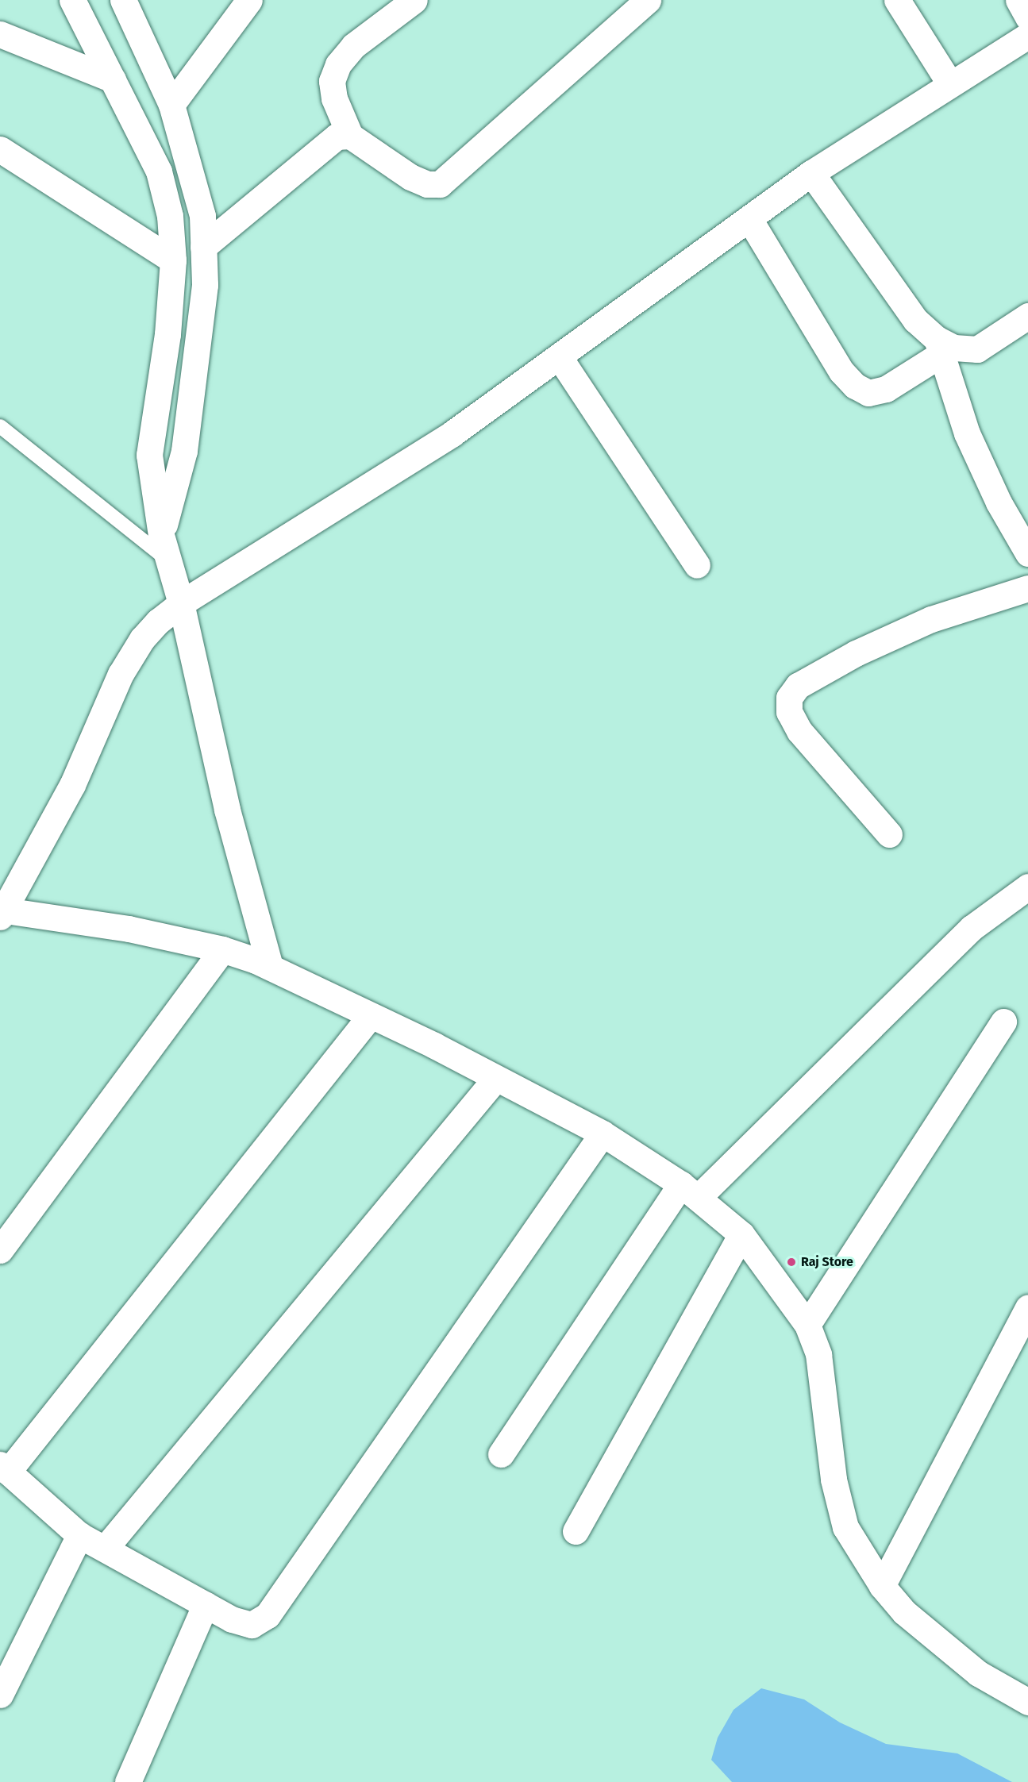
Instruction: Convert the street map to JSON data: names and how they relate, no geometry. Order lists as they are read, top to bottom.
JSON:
{
  "places": ["Raj Store"]
}
